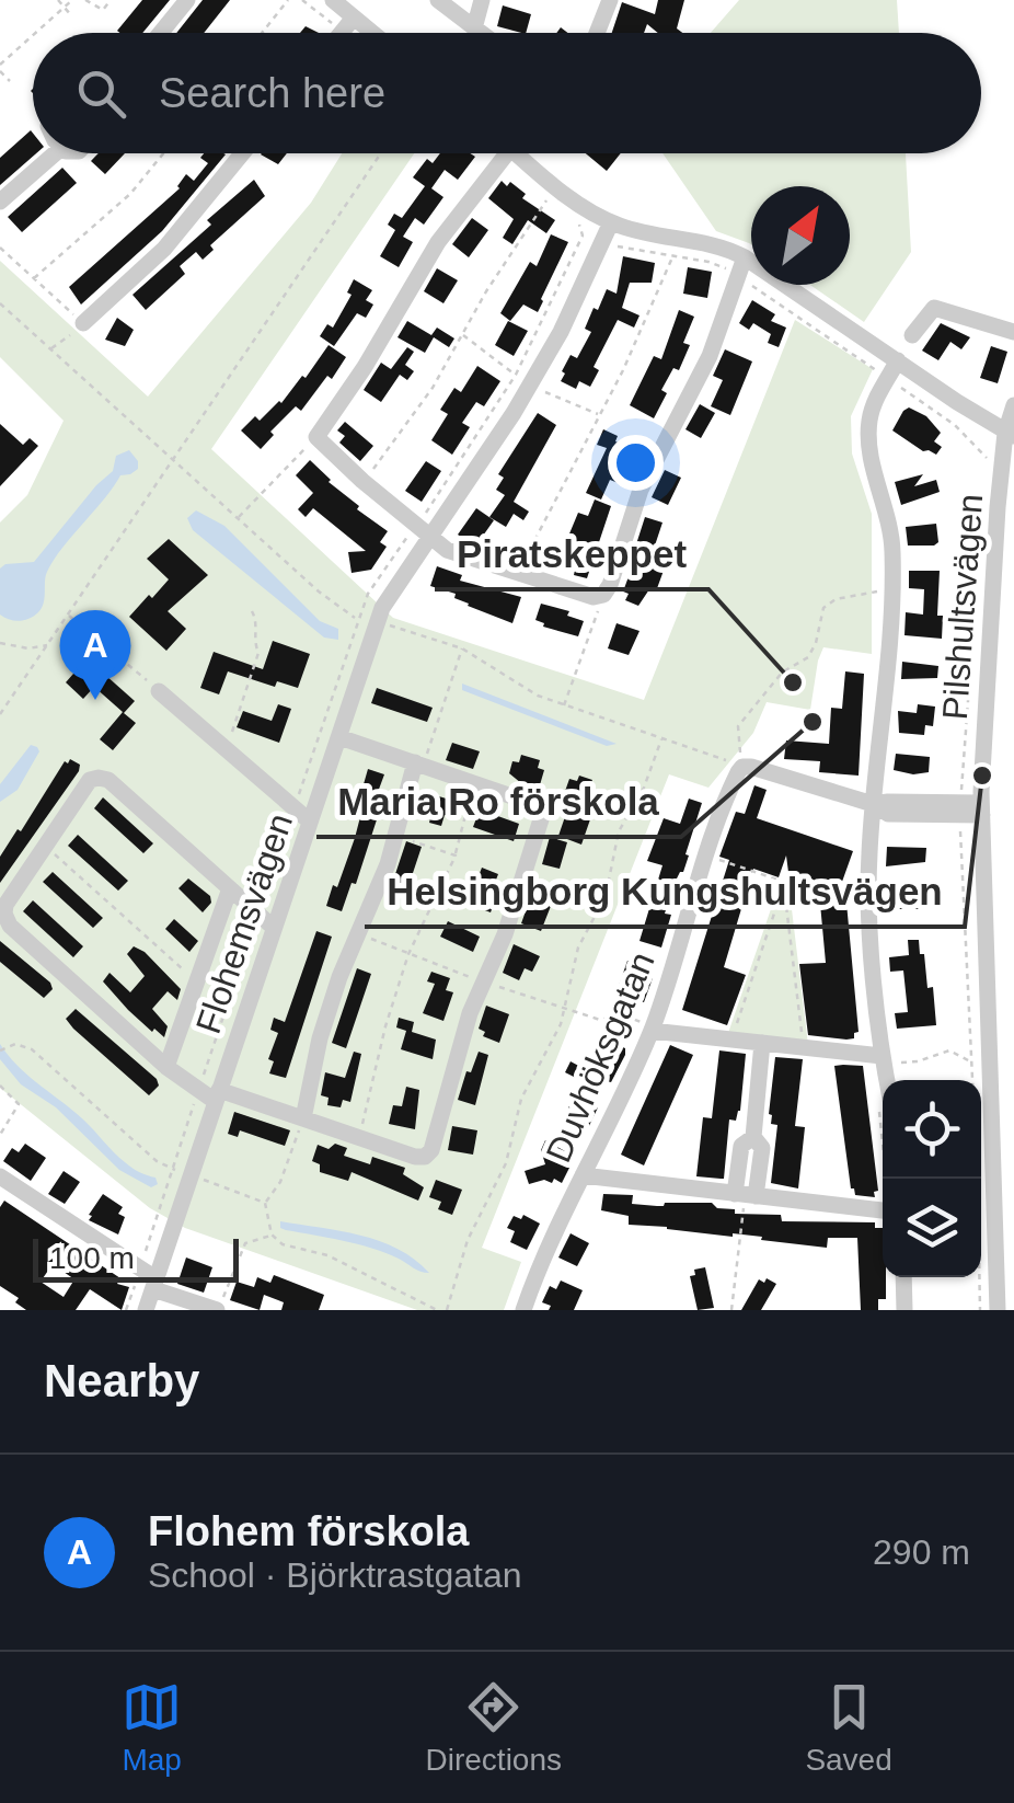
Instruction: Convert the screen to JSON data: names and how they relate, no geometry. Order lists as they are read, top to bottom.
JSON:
{
  "streets": {
    "street": ["Pilshultsvägen", "Flohemsvägen", "Duvhöksgatan"]
  },
  "crossings": [
    ["Pilshultsvägen", "Duvhöksgatan"]
  ],
  "places": ["Piratskeppet", "Maria Ro förskola", "Helsingborg Kungshultsvägen"],
  "scale_bar": "100 m",
  "north": "top right",
  "page": {
    "search": "Search here",
    "pins": "A",
    "scale": "100 m",
    "heading": "Nearby",
    "list": [
      {
        "mark": "A",
        "name": "Flohem förskola",
        "note": "School · Björktrastgatan",
        "value": "290 m"
      }
    ],
    "nav": ["Map", "Directions", "Saved"]
  }
}
